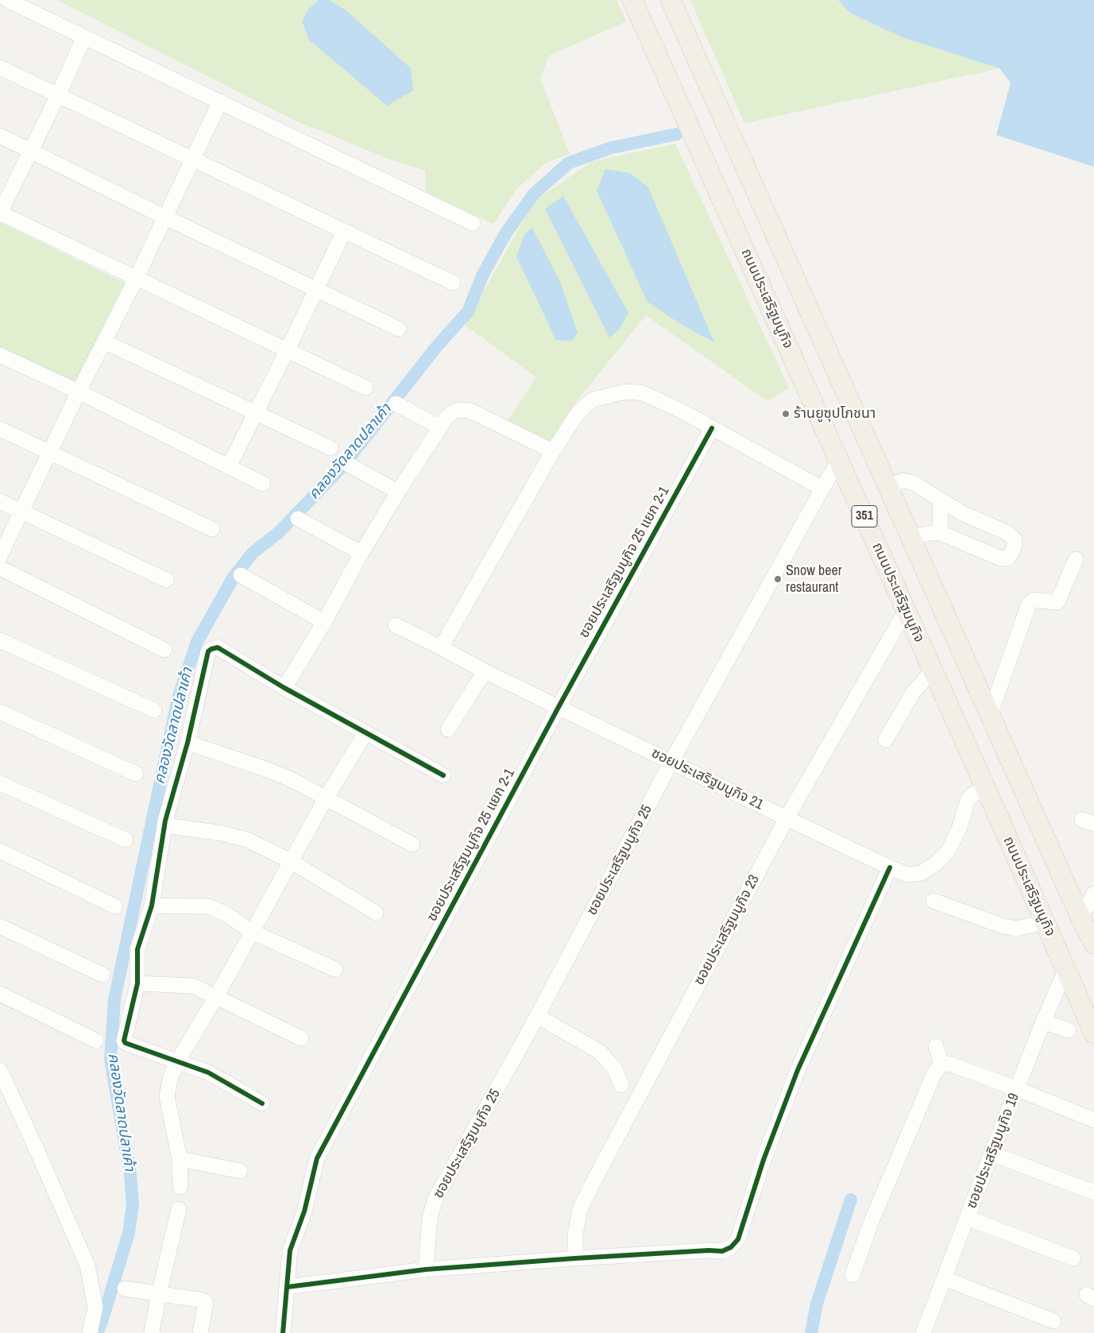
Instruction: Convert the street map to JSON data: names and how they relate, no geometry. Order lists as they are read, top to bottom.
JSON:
{
  "streets": {
    "main road": ["ถนนประเสริฐมนูกิจ", "351"],
    "street": [
      "ซอยประเสริฐมนูกิจ 25 แยก 2-1",
      "ซอยประเสริฐมนูกิจ 21",
      "ซอยประเสริฐมนูกิจ 25",
      "ซอยประเสริฐมนูกิจ 23",
      "ซอยประเสริฐมนูกิจ 19"
    ]
  },
  "crossings": [
    ["ถนนประเสริฐมนูกิจ", "ซอยประเสริฐมนูกิจ 21"],
    ["ถนนประเสริฐมนูกิจ", "ซอยประเสริฐมนูกิจ 25"],
    ["ถนนประเสริฐมนูกิจ", "ซอยประเสริฐมนูกิจ 23"],
    ["ถนนประเสริฐมนูกิจ", "ซอยประเสริฐมนูกิจ 19"],
    ["ซอยประเสริฐมนูกิจ 25 แยก 2-1", "ซอยประเสริฐมนูกิจ 21"],
    ["ซอยประเสริฐมนูกิจ 21", "ซอยประเสริฐมนูกิจ 25"],
    ["ซอยประเสริฐมนูกิจ 21", "ซอยประเสริฐมนูกิจ 23"]
  ],
  "water": ["คลองวัดลาดปลาเค้า"],
  "places": ["ร้านยูซุปโภชนา", "Snow beer restaurant"]
}
